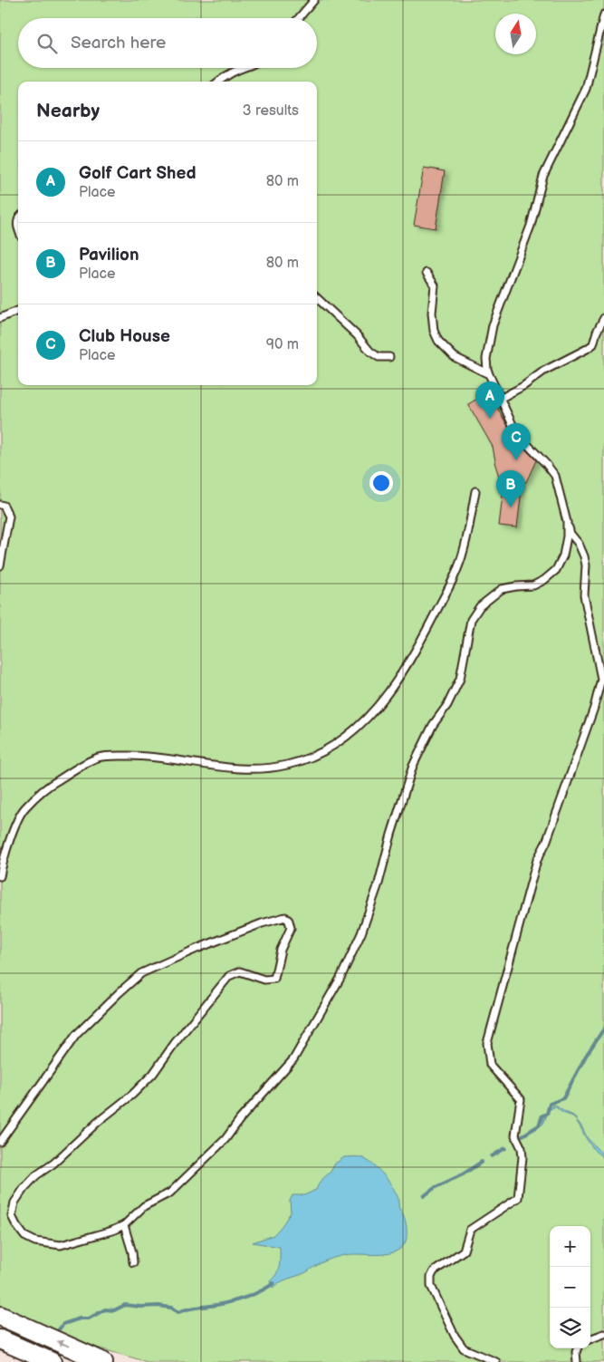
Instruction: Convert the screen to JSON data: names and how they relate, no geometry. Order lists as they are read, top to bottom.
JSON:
{
  "north": "top",
  "page": {
    "search": "Search here",
    "heading": ["Nearby", "3 results"],
    "list": [
      {
        "mark": "A",
        "name": "Golf Cart Shed",
        "note": "Place",
        "value": "80 m"
      },
      {
        "mark": "B",
        "name": "Pavilion",
        "note": "Place",
        "value": "80 m"
      },
      {
        "mark": "C",
        "name": "Club House",
        "note": "Place",
        "value": "90 m"
      }
    ],
    "pins": ["A", "C", "B"],
    "map_buttons": ["+", "−"]
  }
}
